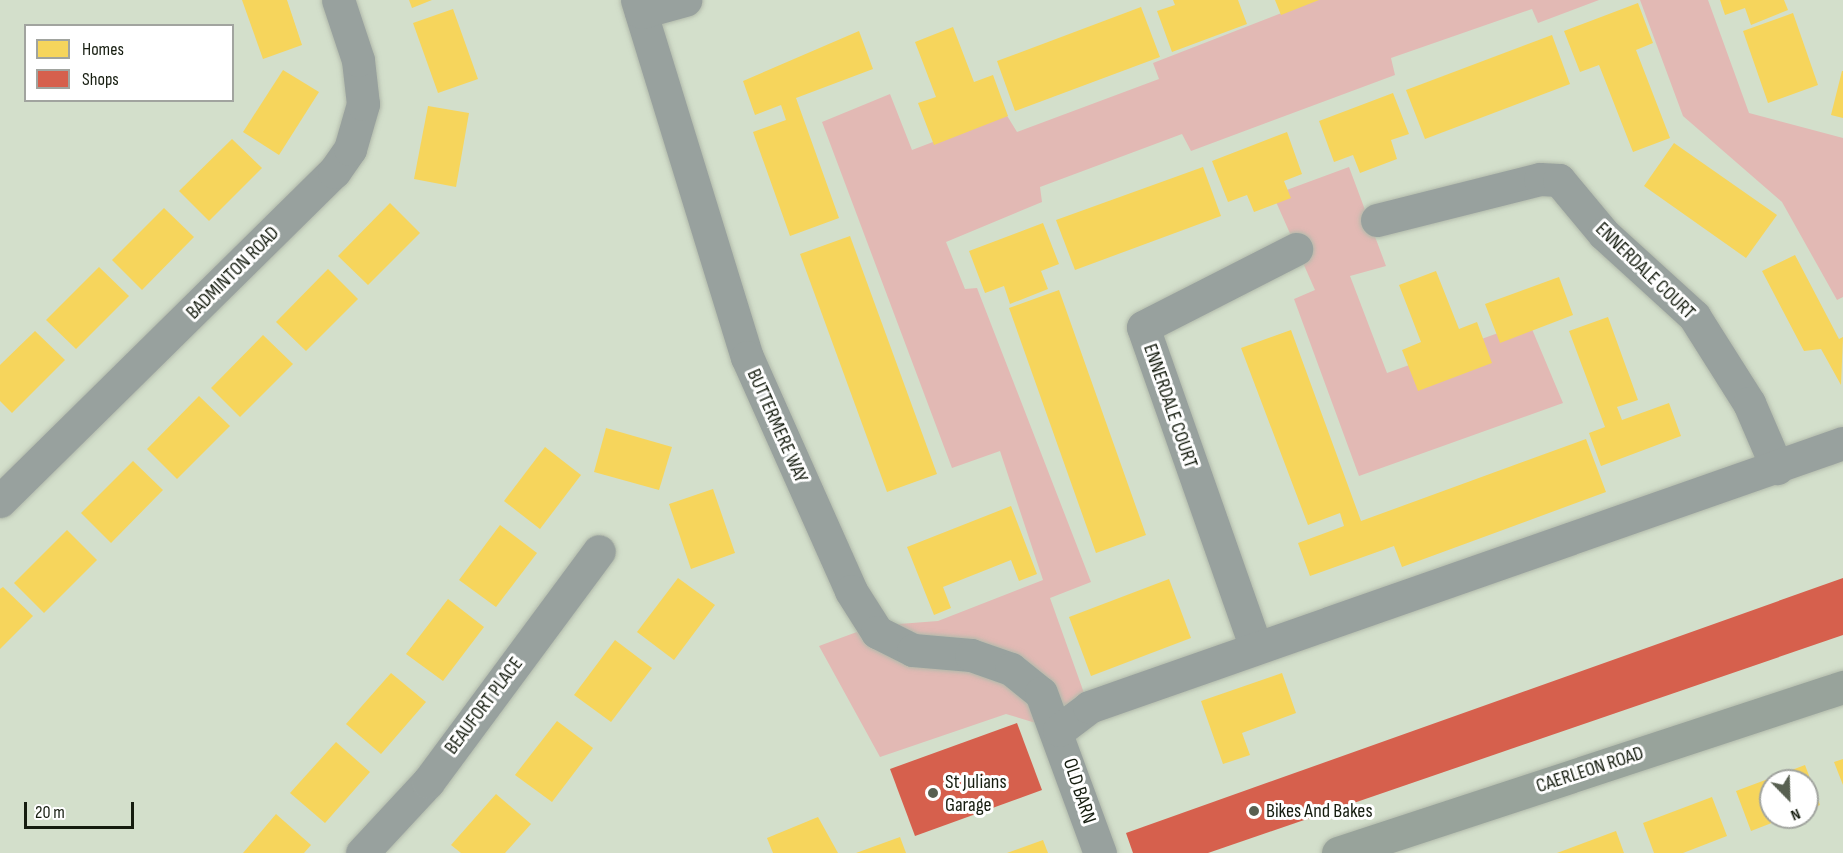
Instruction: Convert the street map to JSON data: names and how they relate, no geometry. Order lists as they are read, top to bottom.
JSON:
{
  "streets": {
    "main road": ["CAERLEON ROAD"],
    "street": [
      "ENNERDALE COURT",
      "BADMINTON ROAD",
      "BUTTERMERE WAY",
      "BEAUFORT PLACE",
      "OLD BARN"
    ]
  },
  "crossings": [
    ["BUTTERMERE WAY", "OLD BARN"]
  ],
  "places": ["St Julians Garage", "Bikes And Bakes"],
  "legend": ["Homes", "Shops"],
  "scale_bar": "20 m",
  "north": "bottom right"
}
